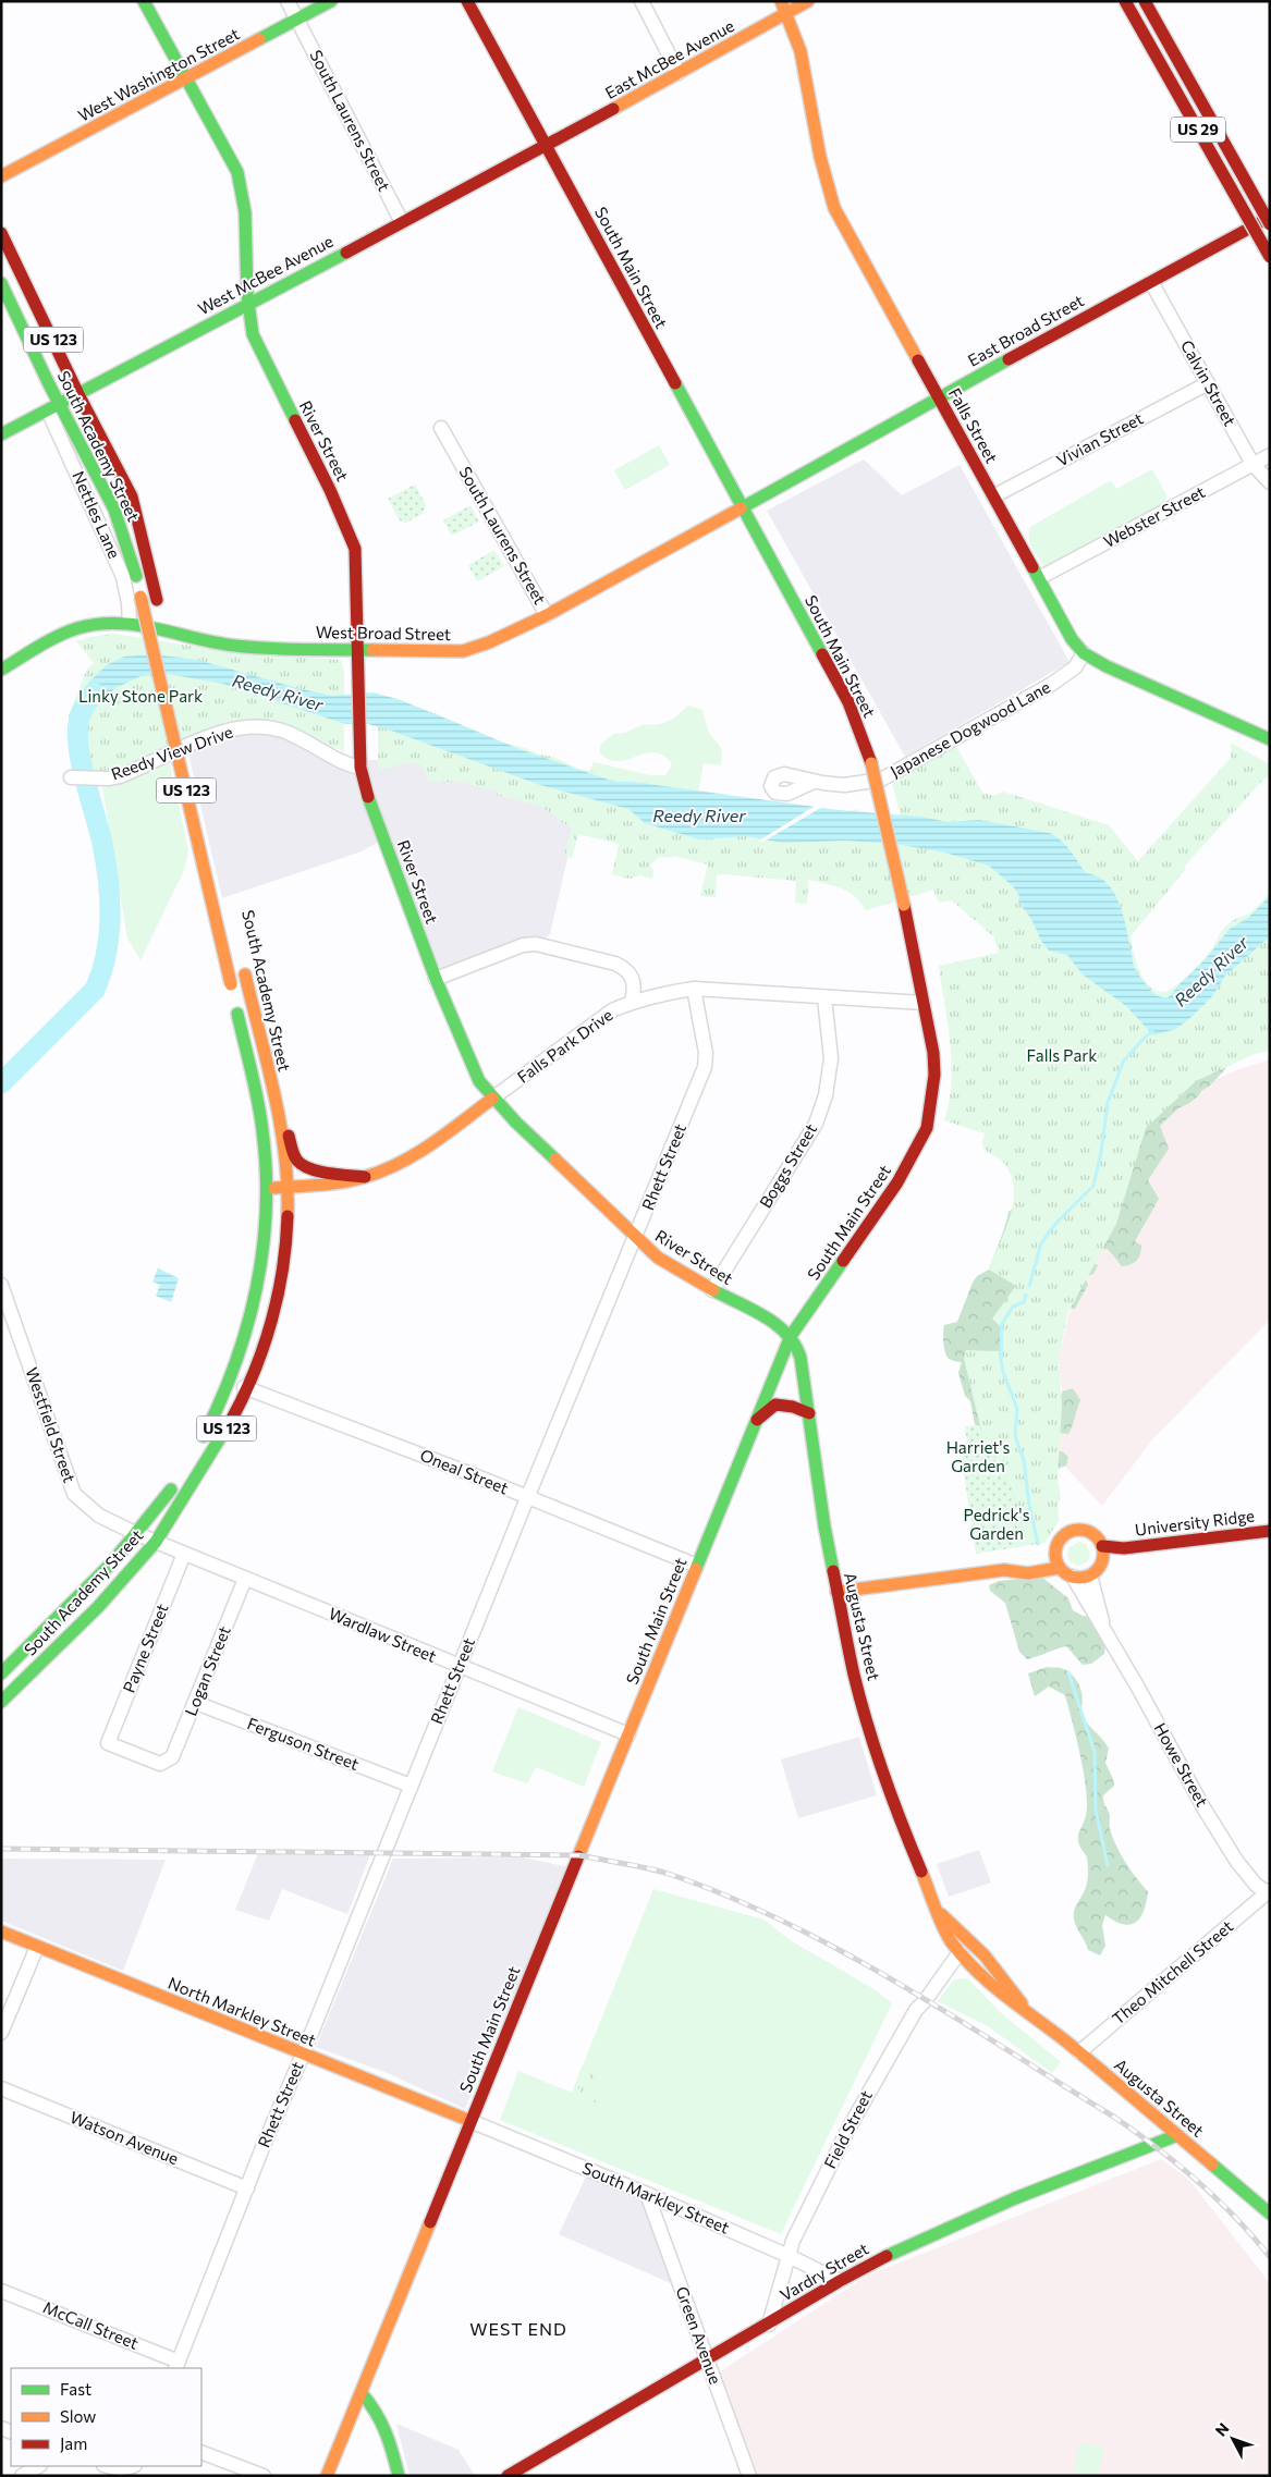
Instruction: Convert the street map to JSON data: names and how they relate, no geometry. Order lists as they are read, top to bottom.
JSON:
{
  "streets": {
    "main road": [
      "East McBee Avenue",
      "West Washington Street",
      "US 29",
      "South Main Street",
      "West McBee Avenue",
      "East Broad Street",
      "US 123",
      "Falls Street",
      "River Street",
      "South Academy Street",
      "West Broad Street",
      "Falls Park Drive",
      "University Ridge",
      "Augusta Street",
      "North Markley Street",
      "Vardry Street"
    ],
    "street": [
      "South Laurens Street",
      "Calvin Street",
      "Vivian Street",
      "Nettles Lane",
      "Webster Street",
      "Japanese Dogwood Lane",
      "Reedy View Drive",
      "Boggs Street",
      "Rhett Street",
      "Westfield Street",
      "Oneal Street",
      "Wardlaw Street",
      "Payne Street",
      "Logan Street",
      "Ferguson Street",
      "Howe Street",
      "Theo Mitchell Street",
      "Field Street",
      "Watson Avenue",
      "South Markley Street",
      "McCall Street",
      "Green Avenue"
    ]
  },
  "crossings": [
    ["East McBee Avenue", "South Main Street"],
    ["East McBee Avenue", "West McBee Avenue"],
    ["East McBee Avenue", "Falls Street"],
    ["West Washington Street", "South Laurens Street"],
    ["West Washington Street", "River Street"],
    ["South Laurens Street", "West McBee Avenue"],
    ["South Laurens Street", "West Broad Street"],
    ["South Main Street", "West McBee Avenue"],
    ["South Main Street", "East Broad Street"],
    ["South Main Street", "River Street"],
    ["South Main Street", "West Broad Street"],
    ["South Main Street", "Falls Park Drive"],
    ["South Main Street", "Oneal Street"],
    ["South Main Street", "Augusta Street"],
    ["South Main Street", "Wardlaw Street"],
    ["South Main Street", "North Markley Street"],
    ["South Main Street", "South Markley Street"],
    ["West McBee Avenue", "River Street"],
    ["West McBee Avenue", "South Academy Street"],
    ["West McBee Avenue", "Nettles Lane"],
    ["East Broad Street", "Calvin Street"],
    ["East Broad Street", "Falls Street"],
    ["East Broad Street", "West Broad Street"],
    ["Calvin Street", "Vivian Street"],
    ["Calvin Street", "Webster Street"],
    ["Falls Street", "Vivian Street"],
    ["Falls Street", "Webster Street"],
    ["Falls Street", "Japanese Dogwood Lane"],
    ["River Street", "West Broad Street"],
    ["River Street", "Reedy View Drive"],
    ["River Street", "Falls Park Drive"],
    ["River Street", "Boggs Street"],
    ["River Street", "Rhett Street"],
    ["River Street", "Augusta Street"],
    ["South Academy Street", "Nettles Lane"],
    ["South Academy Street", "Falls Park Drive"],
    ["South Academy Street", "Westfield Street"],
    ["South Academy Street", "Oneal Street"],
    ["South Academy Street", "Wardlaw Street"],
    ["Nettles Lane", "West Broad Street"],
    ["Falls Park Drive", "Boggs Street"],
    ["Falls Park Drive", "Rhett Street"],
    ["Rhett Street", "Oneal Street"],
    ["Rhett Street", "Wardlaw Street"],
    ["Rhett Street", "Ferguson Street"],
    ["Rhett Street", "North Markley Street"],
    ["Rhett Street", "Watson Avenue"],
    ["Rhett Street", "McCall Street"],
    ["Westfield Street", "Wardlaw Street"],
    ["University Ridge", "Howe Street"],
    ["Augusta Street", "Theo Mitchell Street"],
    ["Augusta Street", "Field Street"],
    ["Augusta Street", "Vardry Street"],
    ["Wardlaw Street", "Payne Street"],
    ["Wardlaw Street", "Logan Street"],
    ["Payne Street", "Logan Street"],
    ["Logan Street", "Ferguson Street"],
    ["Howe Street", "Theo Mitchell Street"],
    ["North Markley Street", "South Markley Street"],
    ["Field Street", "South Markley Street"],
    ["Field Street", "Vardry Street"],
    ["South Markley Street", "Vardry Street"],
    ["South Markley Street", "Green Avenue"],
    ["Vardry Street", "Green Avenue"]
  ],
  "districts": ["WEST END"],
  "water": ["Reedy River"],
  "parks": [
    "Linky Stone Park",
    "Falls Park",
    "Harriet's Garden",
    "Pedrick's Garden"
  ],
  "legend": ["Fast", "Slow", "Jam"],
  "north": "top left"
}
